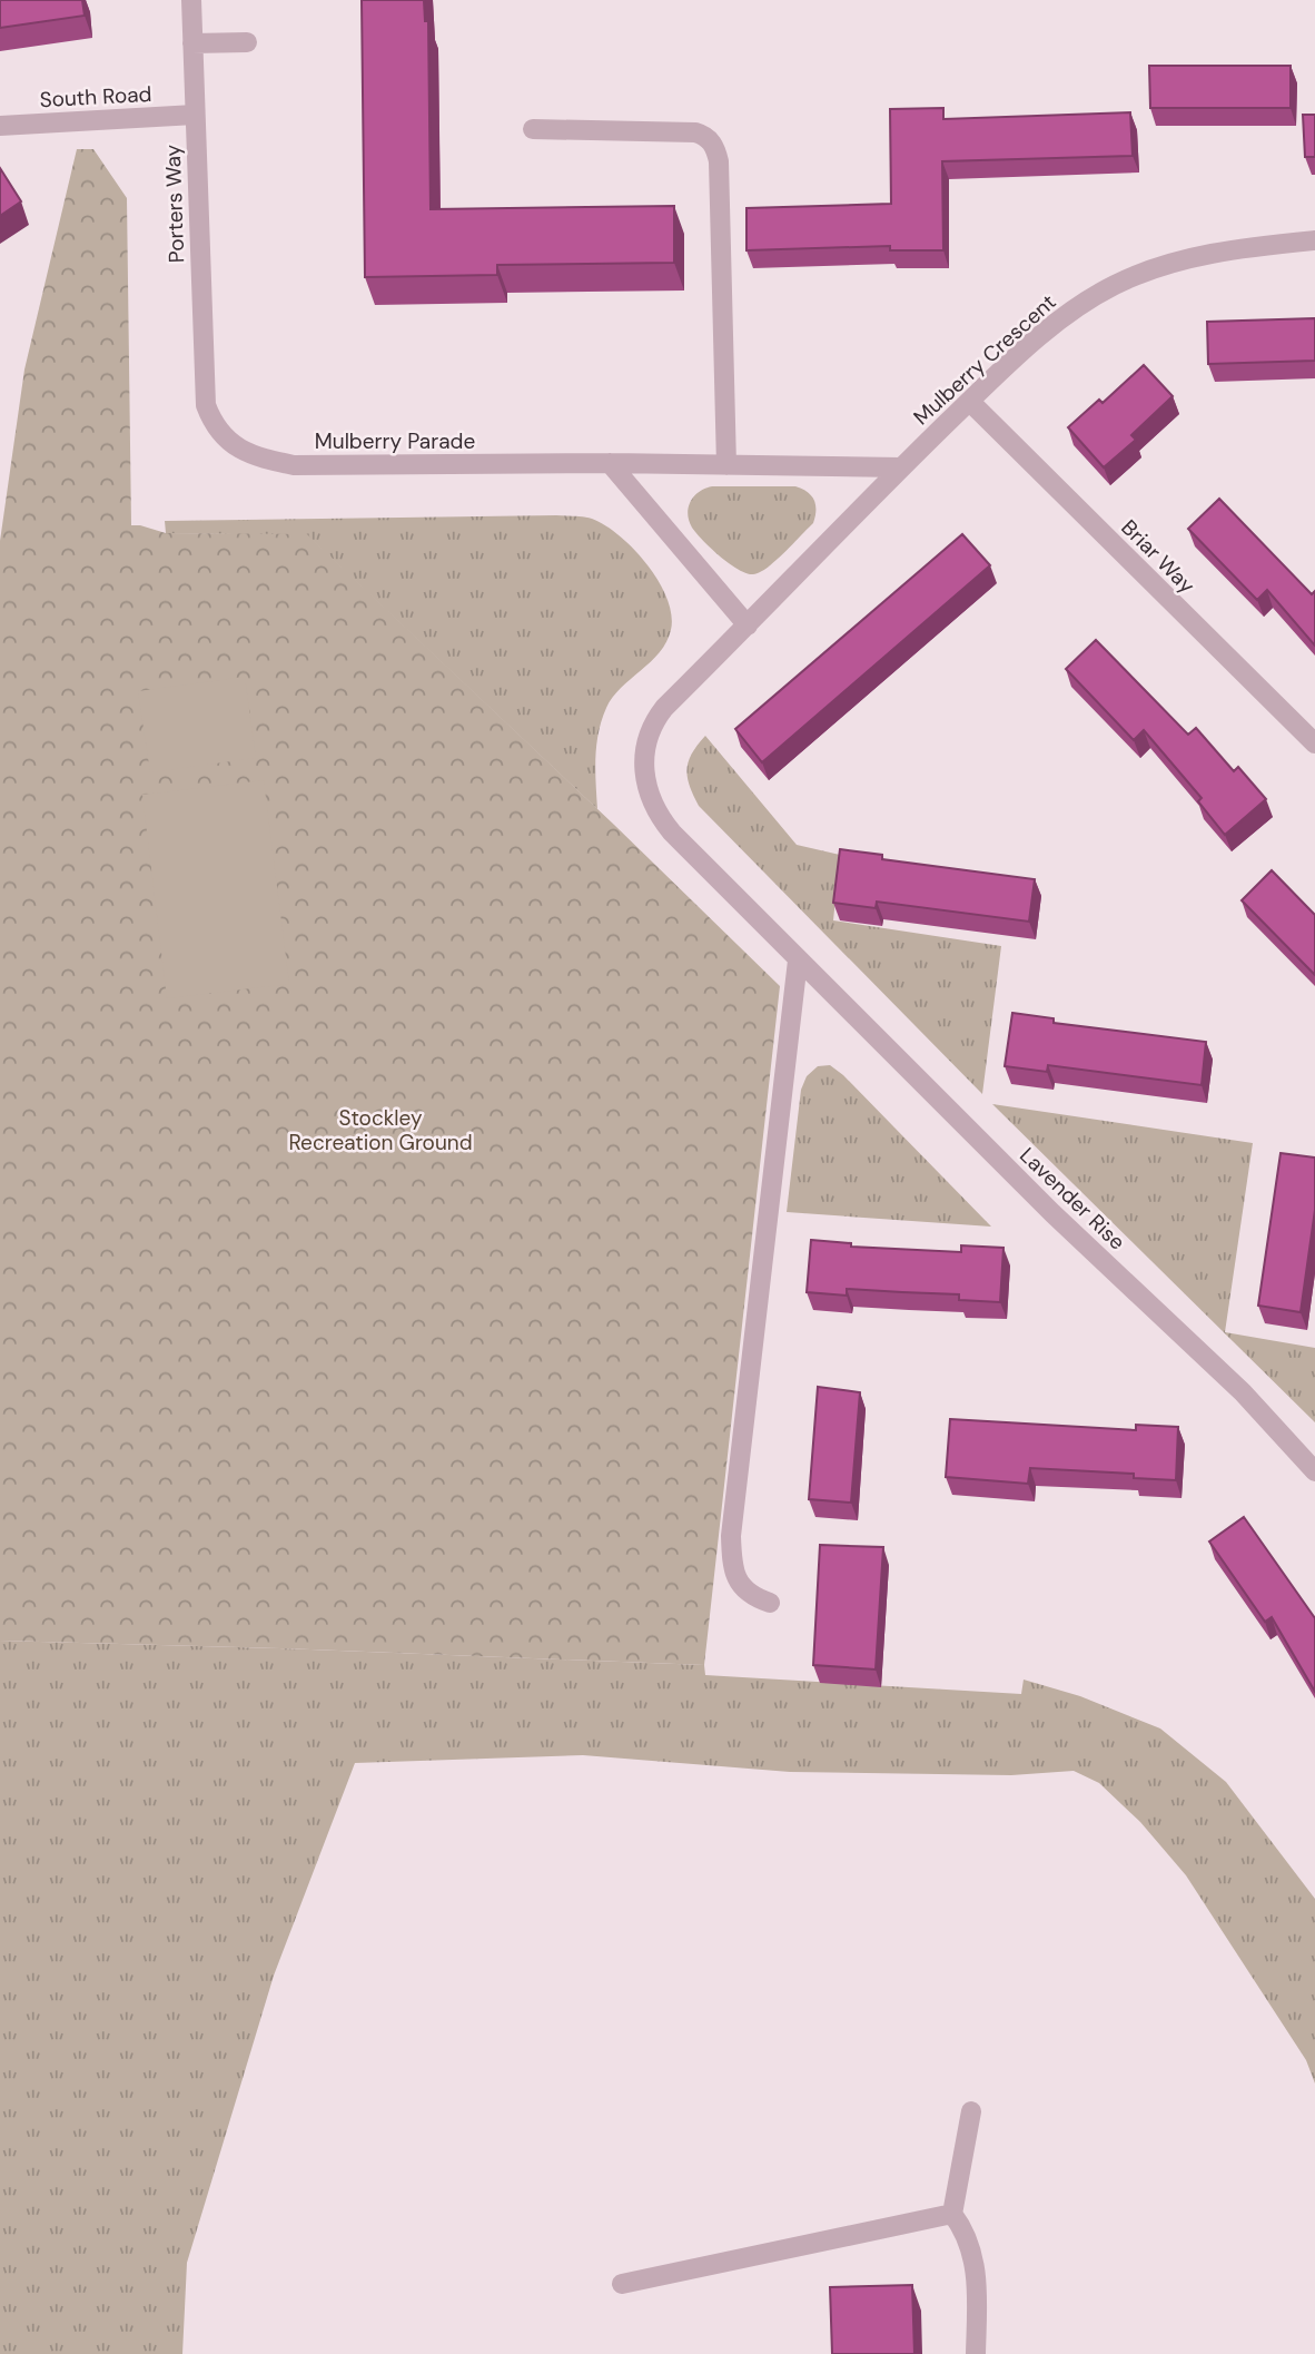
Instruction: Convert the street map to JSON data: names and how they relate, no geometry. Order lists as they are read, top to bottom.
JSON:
{
  "streets": {
    "street": [
      "South Road",
      "Porters Way",
      "Mulberry Crescent",
      "Mulberry Parade",
      "Briar Way",
      "Lavender Rise"
    ]
  },
  "crossings": [
    ["South Road", "Porters Way"],
    ["Porters Way", "Mulberry Parade"],
    ["Mulberry Crescent", "Mulberry Parade"],
    ["Mulberry Crescent", "Briar Way"],
    ["Mulberry Crescent", "Lavender Rise"]
  ],
  "parks": ["Stockley Recreation Ground"]
}
